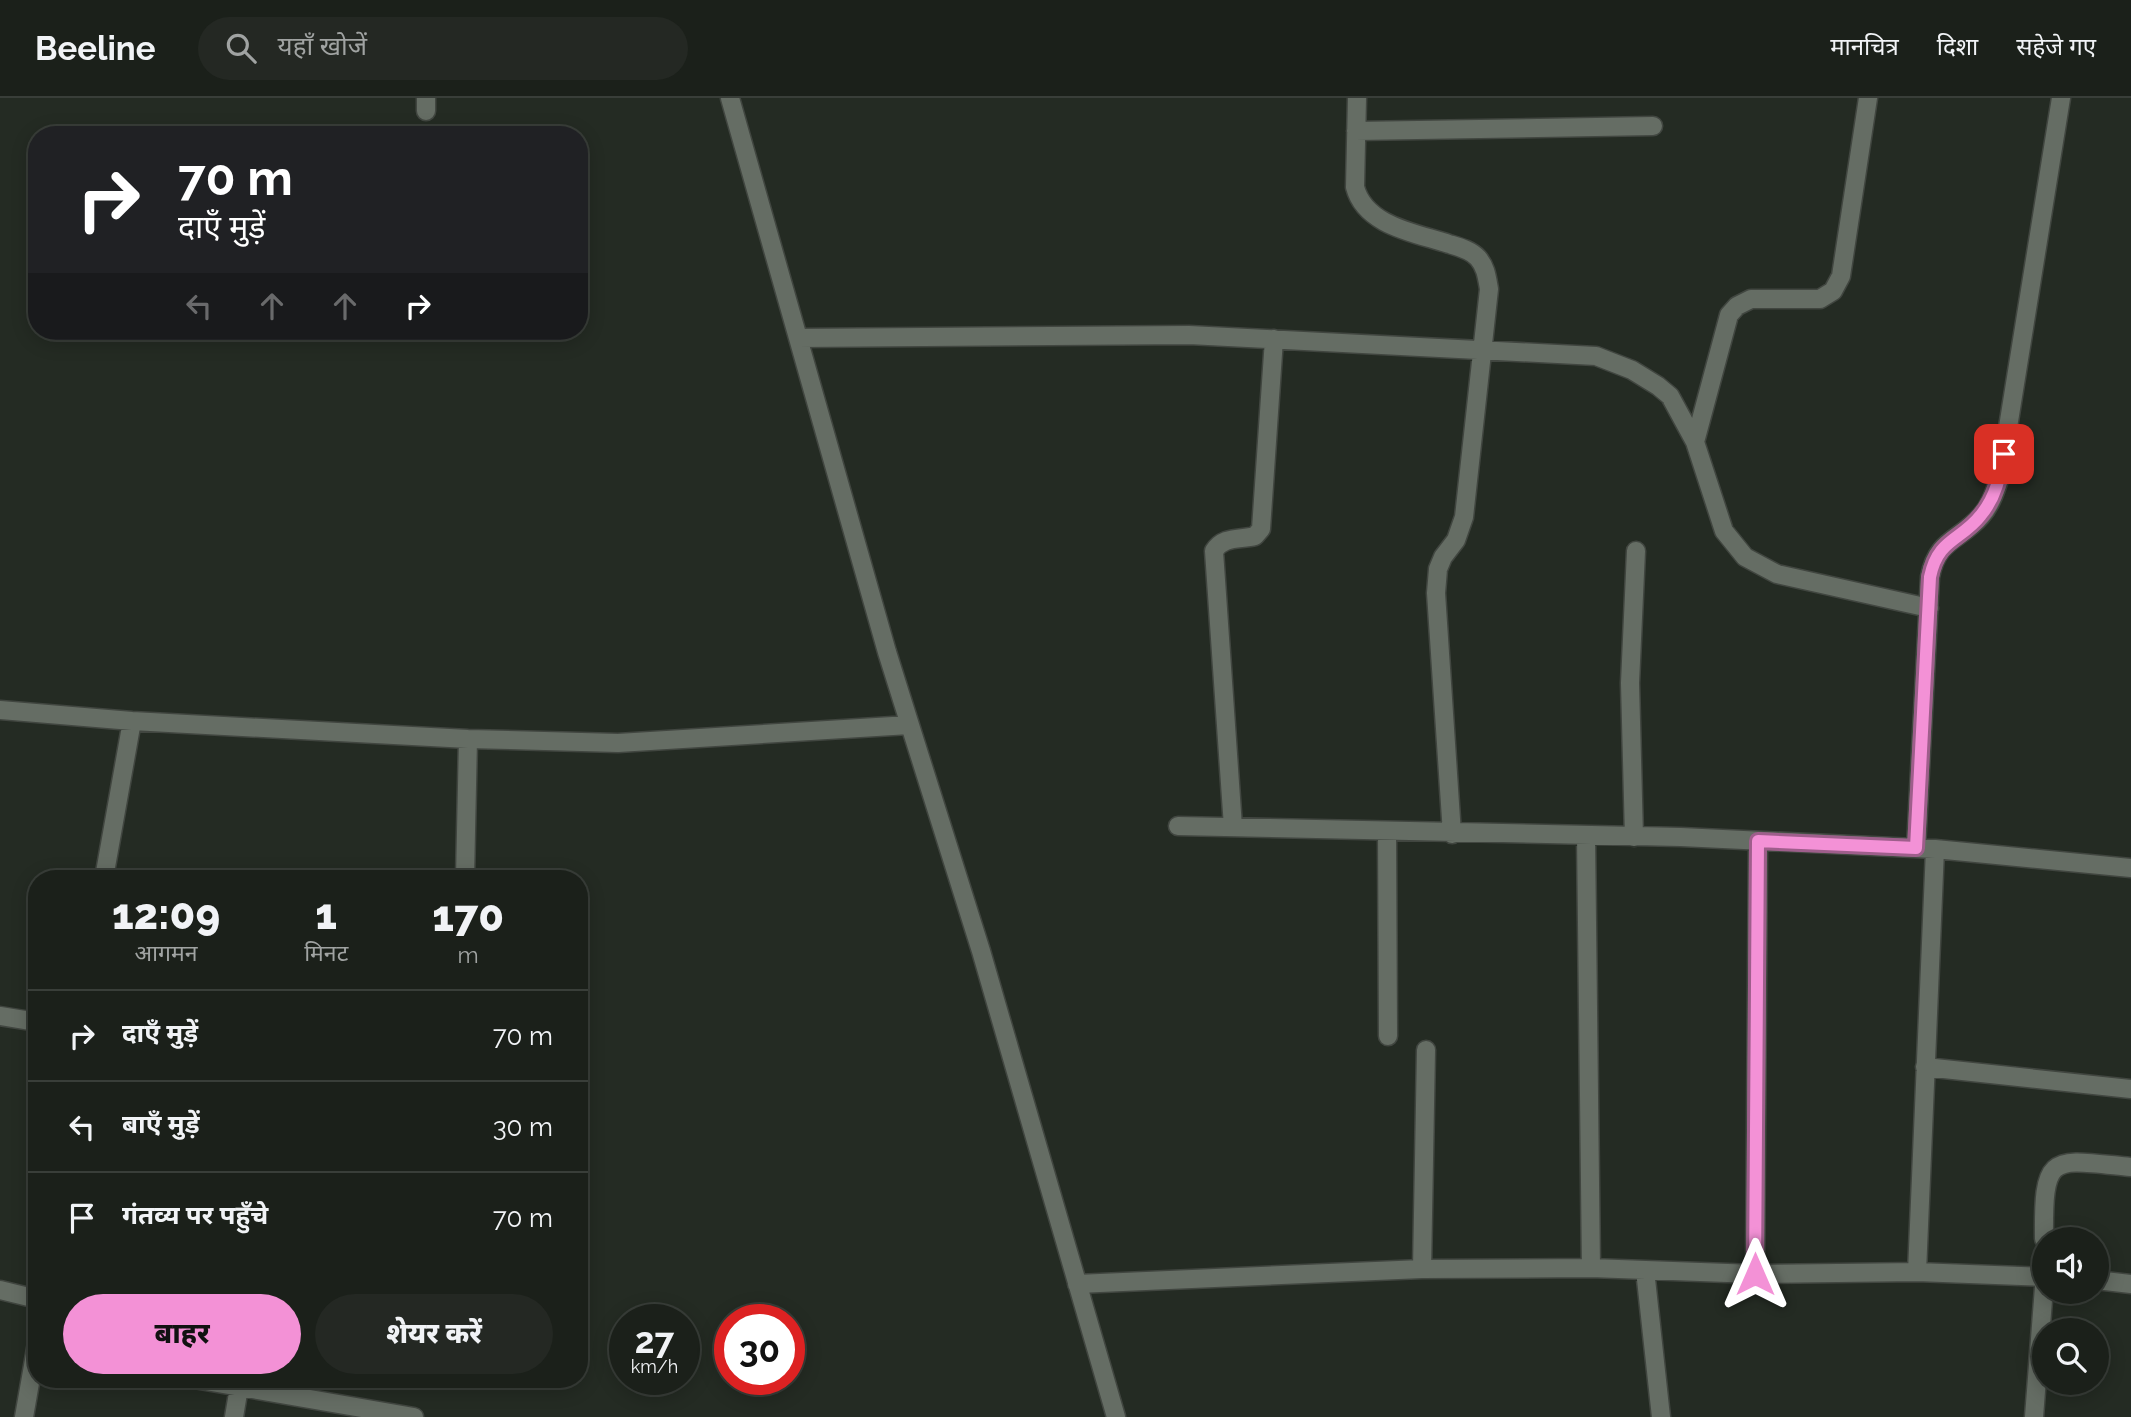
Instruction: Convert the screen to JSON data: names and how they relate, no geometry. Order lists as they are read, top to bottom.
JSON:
{
  "page": {
    "header": "Beeline",
    "search": "यहाँ खोजें",
    "nav": ["मानचित्र", "दिशा", "सहेजे गए"],
    "turn": ["70 m", "दाएँ मुड़ें"],
    "eta": [
      "12:09",
      "आगमन",
      "1",
      "मिनट",
      "170",
      "m"
    ],
    "list": [
      {
        "name": "दाएँ मुड़ें",
        "value": "70 m"
      },
      {
        "name": "बाएँ मुड़ें",
        "value": "30 m"
      },
      {
        "name": "गंतव्य पर पहुँचे",
        "value": "70 m"
      }
    ],
    "buttons": ["बाहर", "शेयर करें"],
    "speed": "27 km/h",
    "limit": "30"
  }
}
